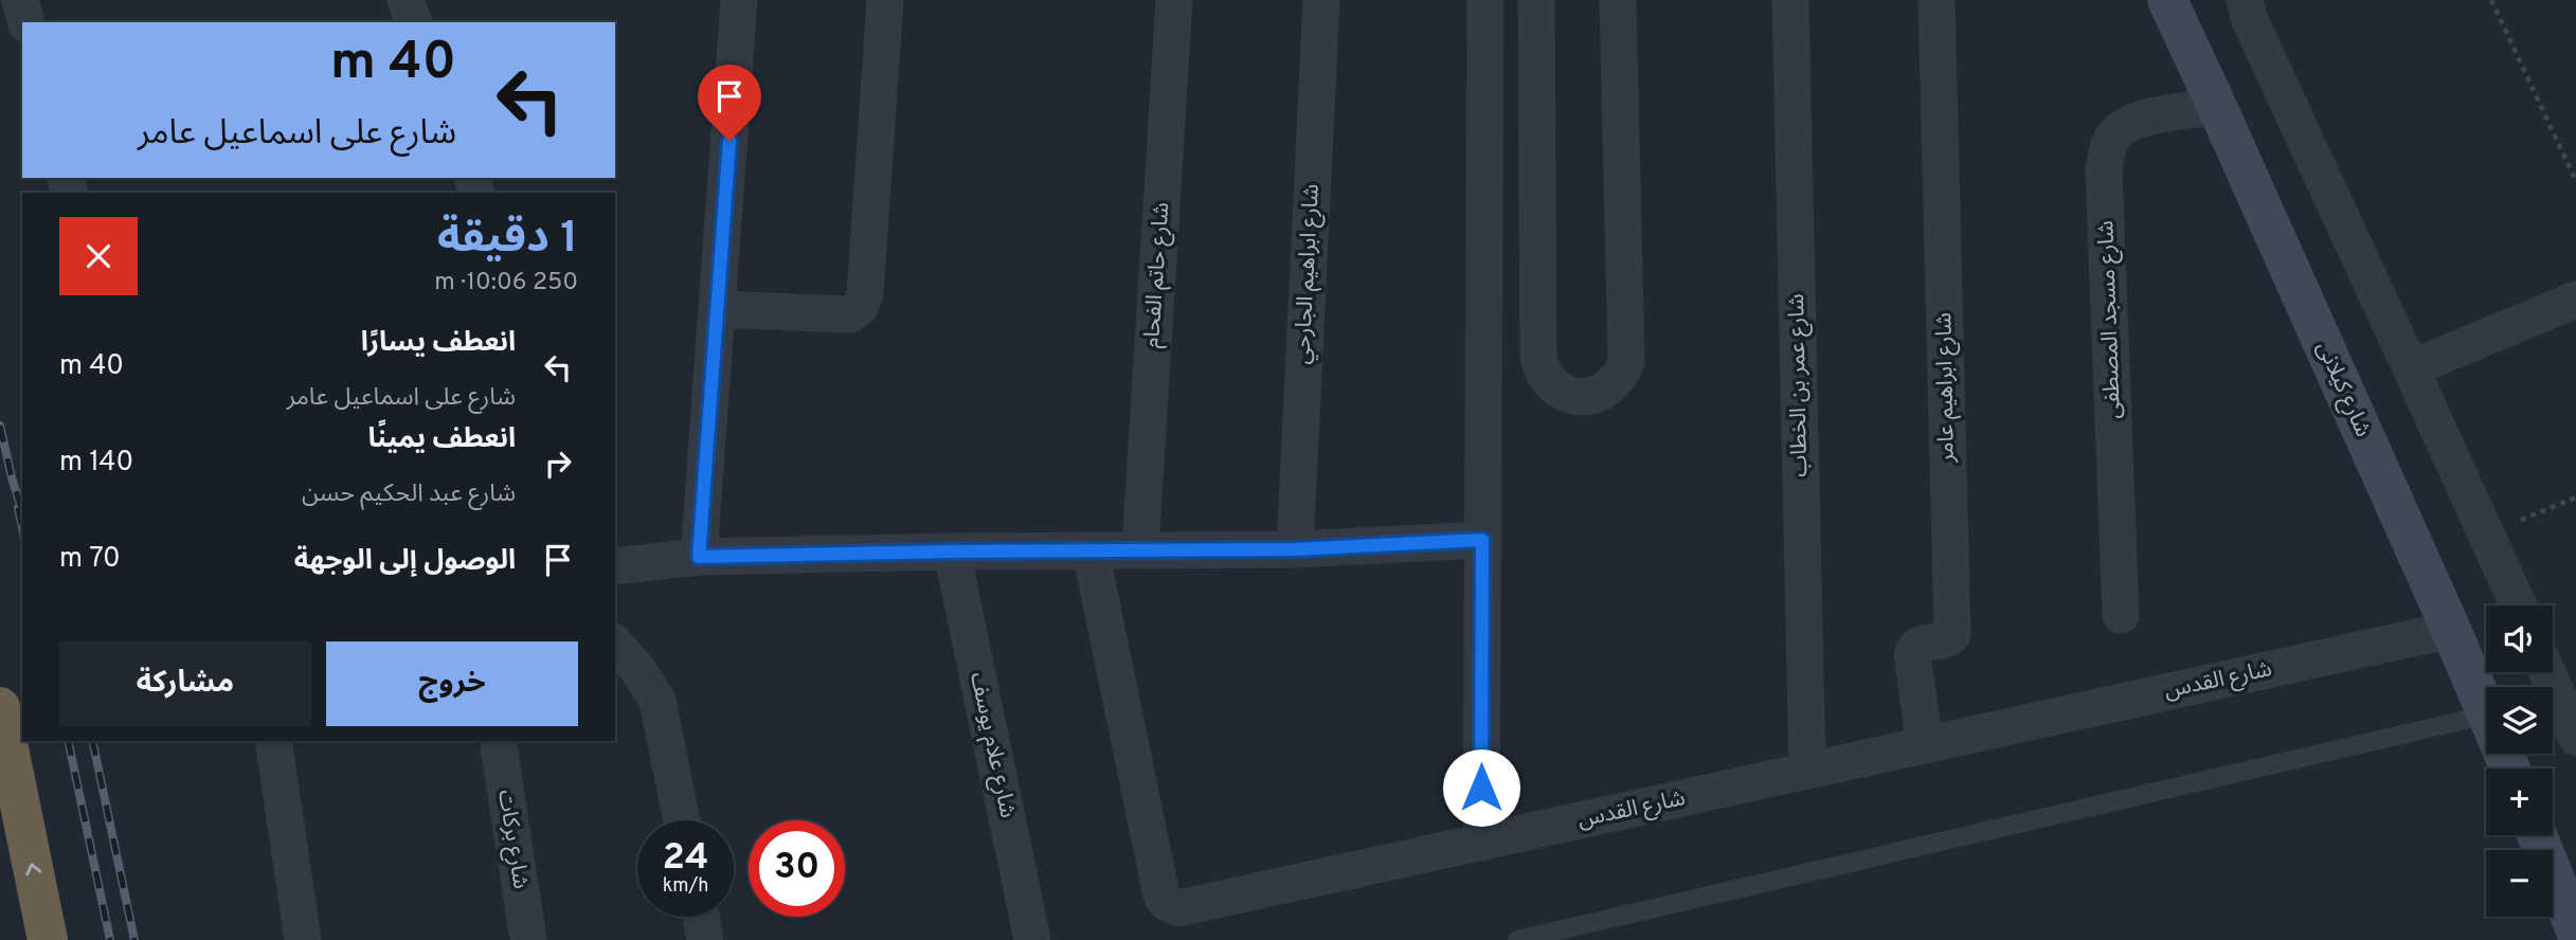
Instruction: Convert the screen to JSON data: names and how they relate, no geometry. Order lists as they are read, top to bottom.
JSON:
{
  "streets": {
    "street": [
      "شارع ابراهيم الجارحي",
      "شارع حاتم الفحام",
      "شارع مسجد المصطفى",
      "شارع عمر بن الخطاب",
      "شارع ابراهيم عامر",
      "شارع كيلانى",
      "شارع القدس",
      "شارع علام يوسف",
      "شارع بركات"
    ]
  },
  "crossings": [
    ["شارع مسجد المصطفى", "شارع كيلانى"],
    ["شارع عمر بن الخطاب", "شارع القدس"],
    ["شارع ابراهيم عامر", "شارع القدس"],
    ["شارع كيلانى", "شارع القدس"]
  ],
  "page": {
    "turn": ["40 m", "شارع على اسماعيل عامر"],
    "heading": ["1 دقيقة", "250 m · 10:06"],
    "list": [
      {
        "name": "انعطف يسارًا",
        "note": "شارع على اسماعيل عامر",
        "value": "40 m"
      },
      {
        "name": "انعطف يمينًا",
        "note": "شارع عبد الحكيم حسن",
        "value": "140 m"
      },
      {
        "name": "الوصول إلى الوجهة",
        "value": "70 m"
      }
    ],
    "map_buttons": ["+", "−"],
    "buttons": ["خروج", "مشاركة"],
    "speed": "24 km/h",
    "limit": "30"
  }
}
